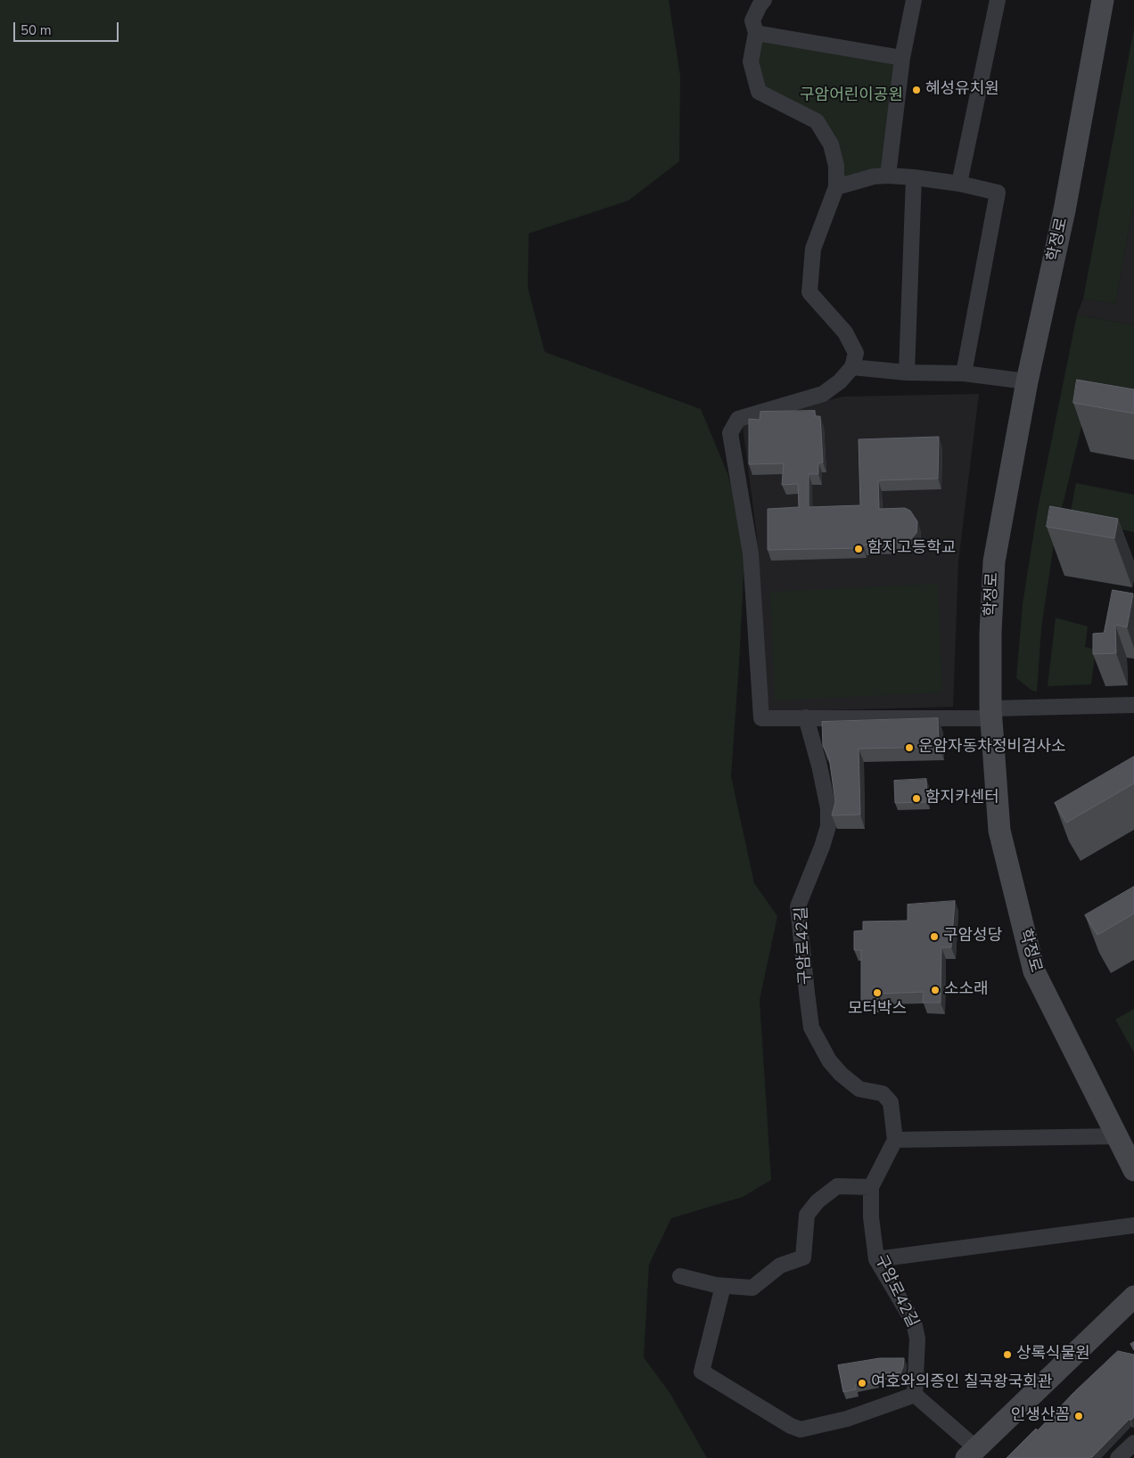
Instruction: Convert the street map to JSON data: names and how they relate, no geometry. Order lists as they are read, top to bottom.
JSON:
{
  "streets": {
    "main road": ["학정로"],
    "street": ["구암로42길"]
  },
  "parks": ["구암어린이공원"],
  "places": [
    "혜성유치원",
    "함지고등학교",
    "운암자동차정비검사소",
    "함지카센터",
    "구암성당",
    "소소래",
    "모터박스",
    "상록식물원",
    "여호와의증인 칠곡왕국회관",
    "인생산꼼"
  ],
  "scale_bar": "50 m"
}
